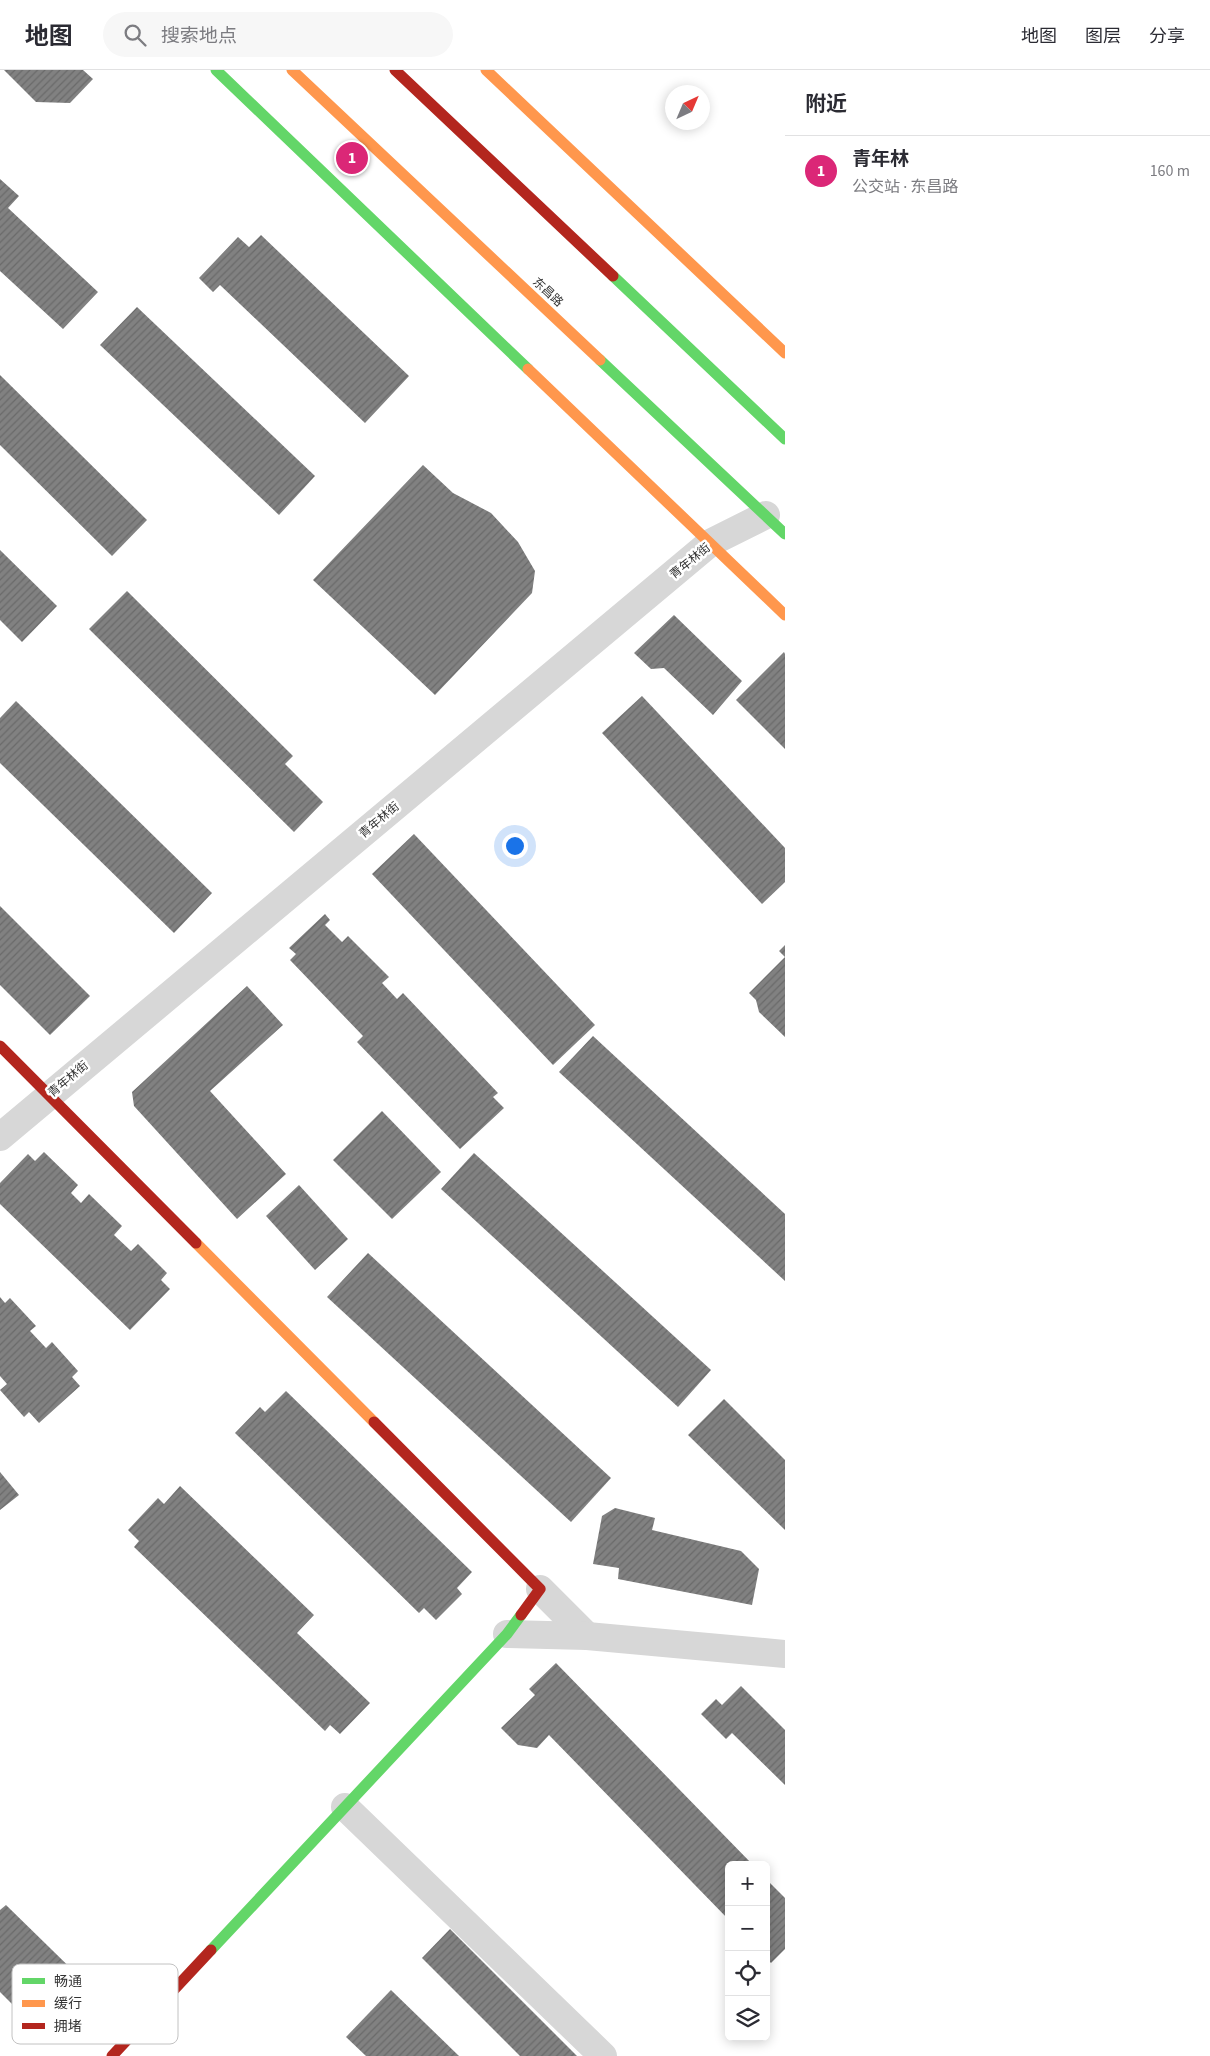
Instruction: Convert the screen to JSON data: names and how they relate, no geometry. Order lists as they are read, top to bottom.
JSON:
{
  "streets": {
    "street": ["东昌路", "青年林街"]
  },
  "crossings": [
    ["东昌路", "青年林街"]
  ],
  "legend": ["畅通", "缓行", "拥堵"],
  "north": "top right",
  "page": {
    "header": "地图",
    "search": "搜索地点",
    "nav": ["地图", "图层", "分享"],
    "heading": "附近",
    "list": [
      {
        "mark": "1",
        "name": "青年林",
        "note": "公交站 · 东昌路",
        "value": "160 m"
      }
    ],
    "pins": "1",
    "map_buttons": ["+", "−"]
  }
}
